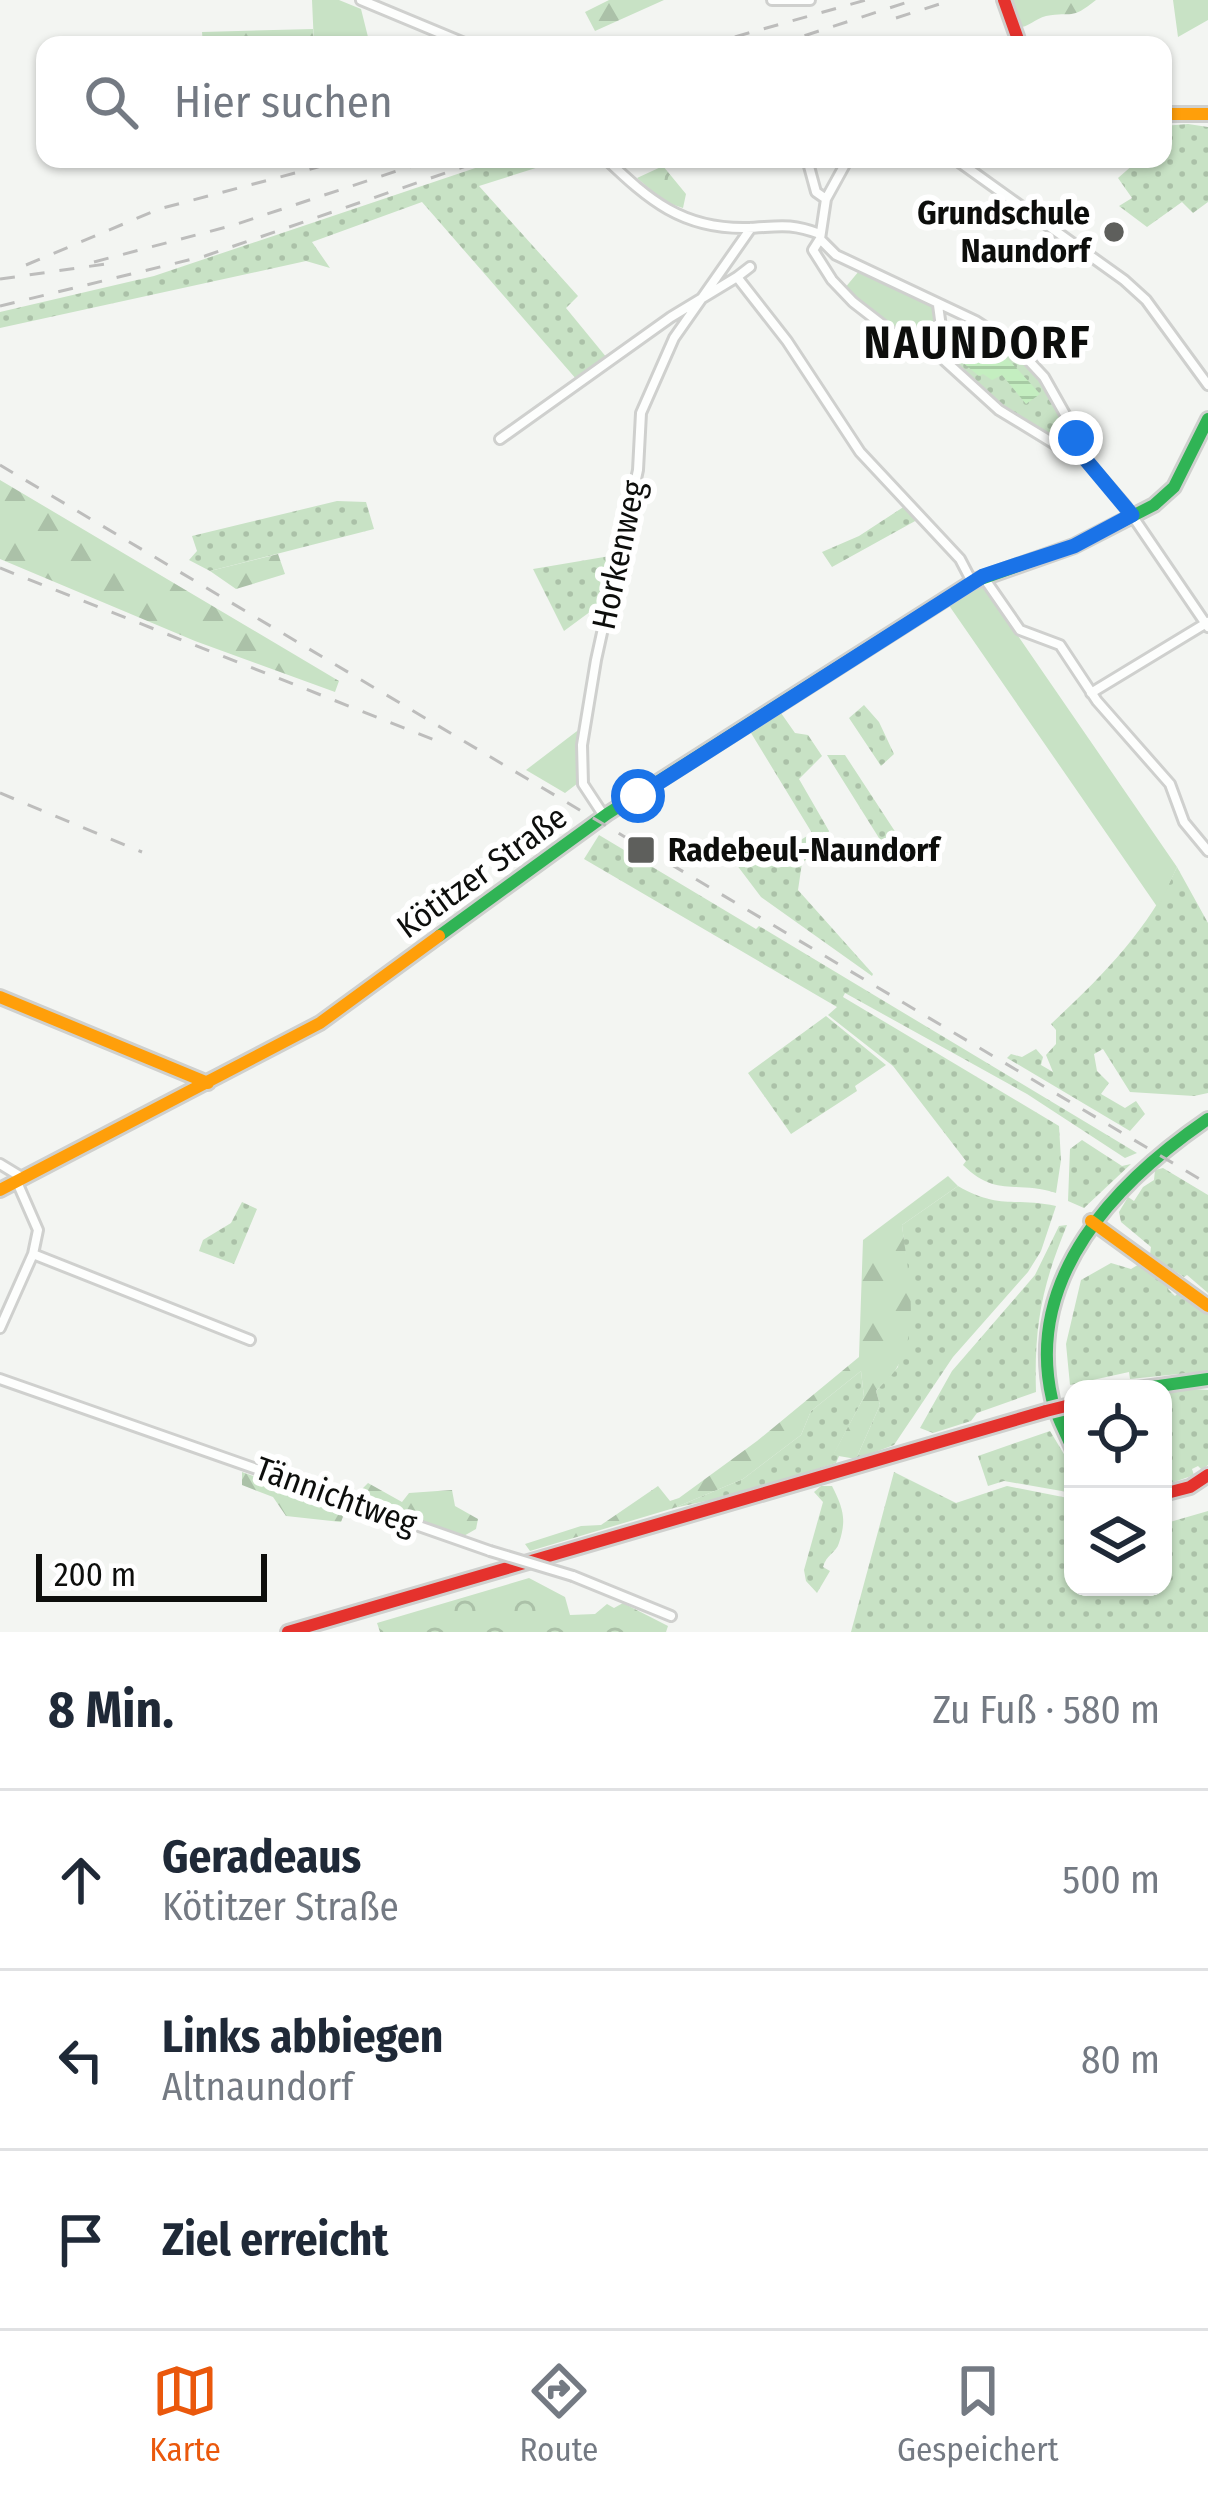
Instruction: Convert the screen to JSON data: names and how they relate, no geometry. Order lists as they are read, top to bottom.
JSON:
{
  "streets": {
    "street": ["Horkenweg", "Kötitzer Straße", "Tännichtweg"]
  },
  "crossings": [
    ["Horkenweg", "Kötitzer Straße"]
  ],
  "districts": ["NAUNDORF"],
  "places": {
    "other": ["Grundschule Naundorf"],
    "transit": ["Radebeul-Naundorf"]
  },
  "scale_bar": "200 m",
  "page": {
    "search": "Hier suchen",
    "scale": "200 m",
    "heading": ["8 Min.", "Zu Fuß · 580 m"],
    "list": [
      ["Geradeaus", "Kötitzer Straße", "500 m"],
      ["Links abbiegen", "Altnaundorf", "80 m"],
      "Ziel erreicht"
    ],
    "nav": ["Karte", "Route", "Gespeichert"]
  }
}
